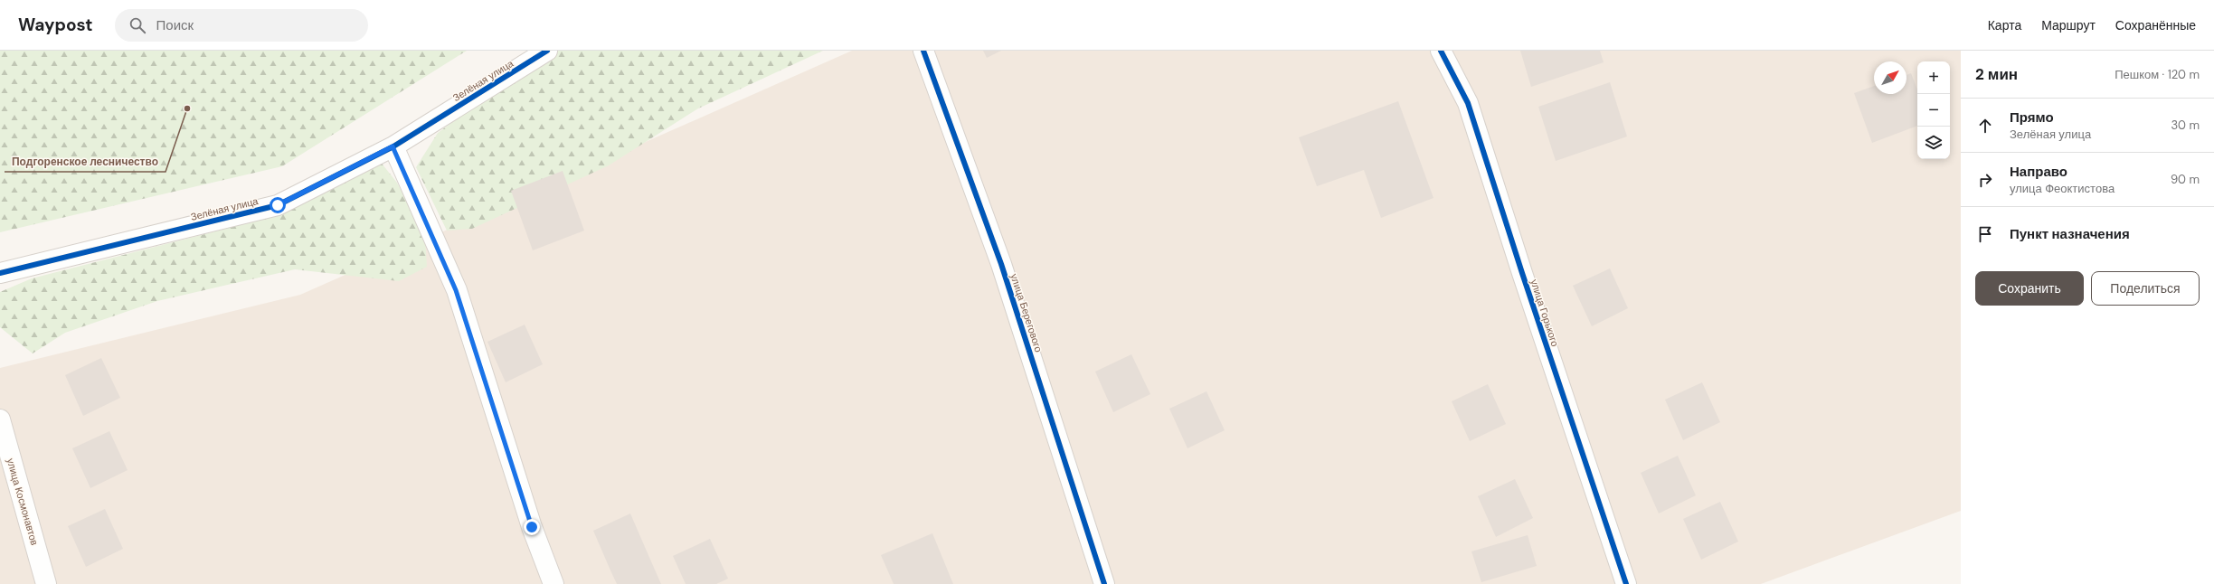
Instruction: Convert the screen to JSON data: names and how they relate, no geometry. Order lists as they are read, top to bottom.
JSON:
{
  "streets": {
    "street": [
      "Зелёная улица",
      "улица Берегового",
      "улица Горького",
      "улица Космонавтов"
    ]
  },
  "places": ["Подгоренское лесничество"],
  "north": "top right",
  "page": {
    "header": "Waypost",
    "search": "Поиск",
    "nav": ["Карта", "Маршрут", "Сохранённые"],
    "heading": ["2 мин", "Пешком · 120 m"],
    "map_buttons": ["+", "−"],
    "list": [
      ["Прямо", "Зелёная улица", "30 m"],
      ["Направо", "улица Феоктистова", "90 m"],
      "Пункт назначения"
    ],
    "buttons": ["Сохранить", "Поделиться"]
  }
}
